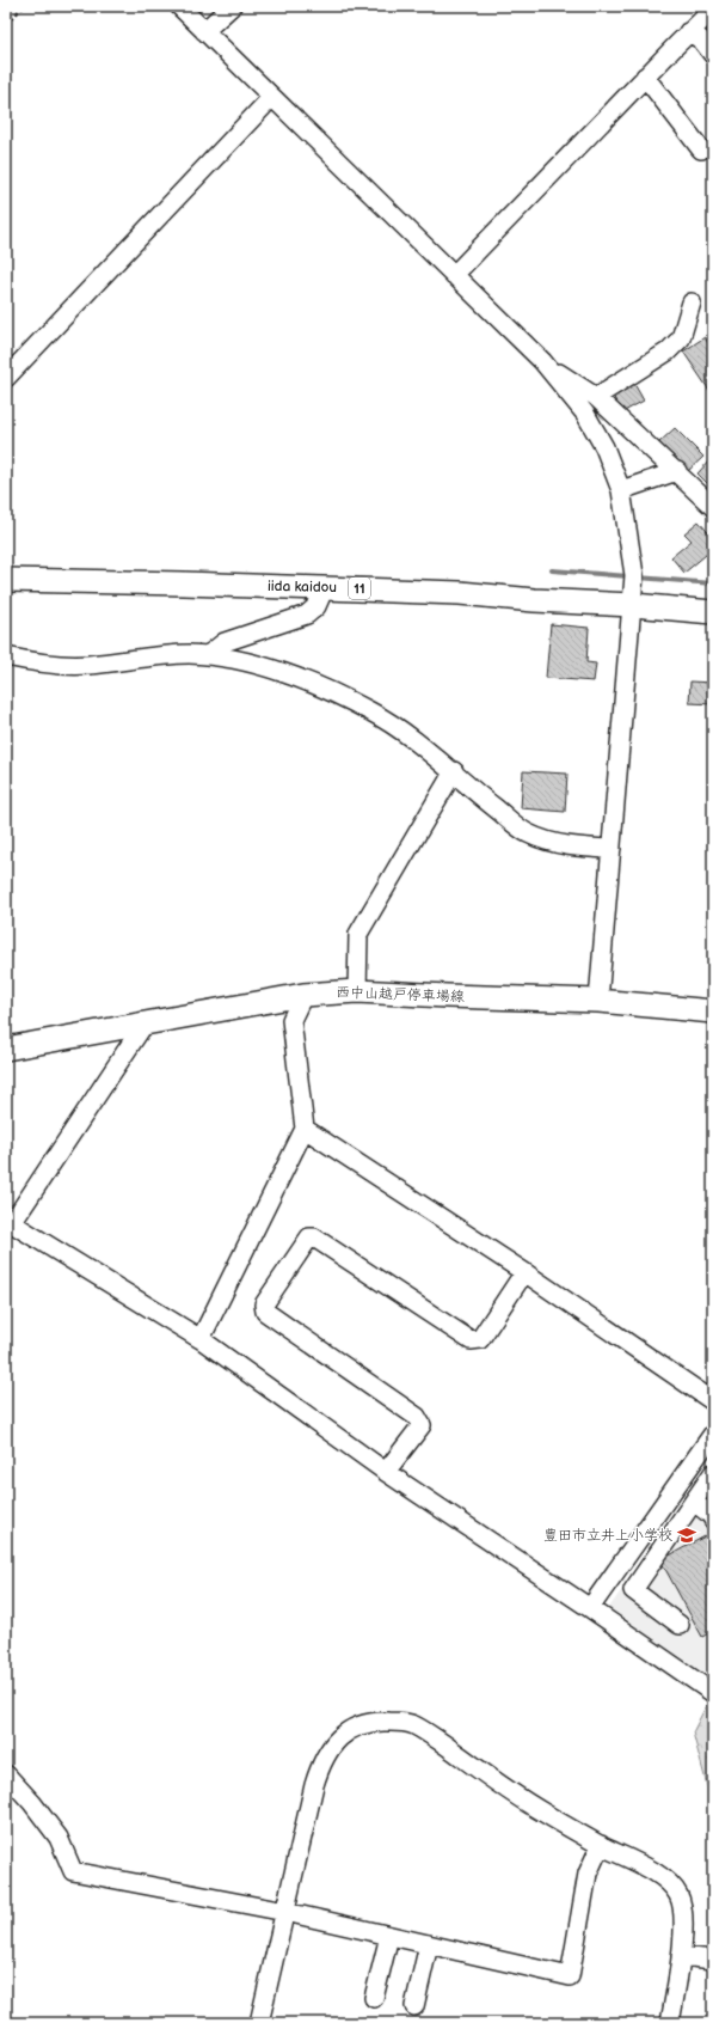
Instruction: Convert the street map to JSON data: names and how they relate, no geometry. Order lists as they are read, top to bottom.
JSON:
{
  "streets": {
    "main road": ["iida kaidou", "11", "西中山越戸停車場線"]
  },
  "places": {
    "school or university": ["豊田市立井上小学校"]
  }
}
